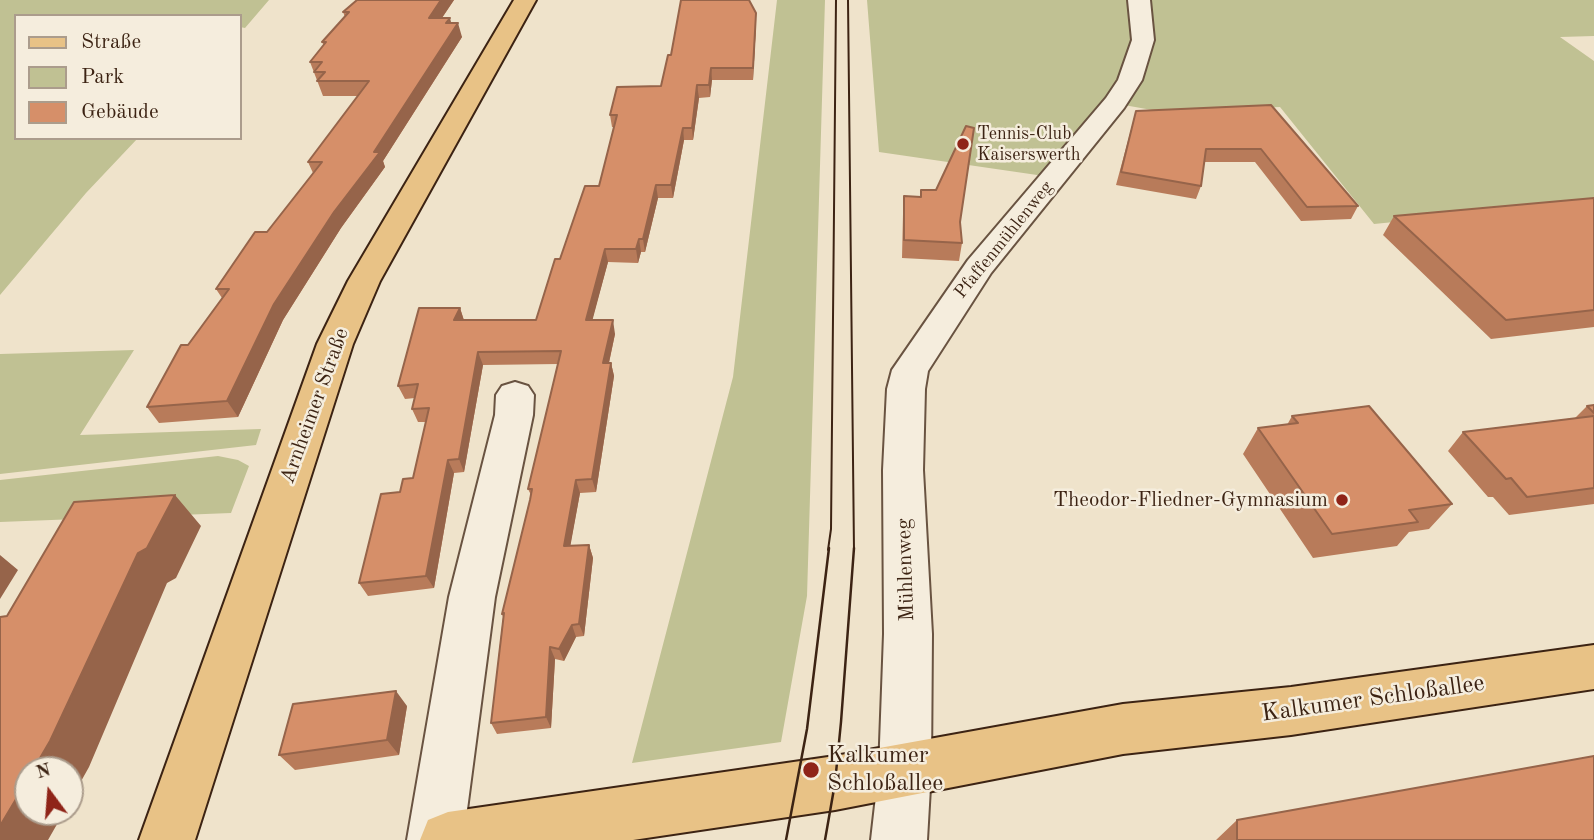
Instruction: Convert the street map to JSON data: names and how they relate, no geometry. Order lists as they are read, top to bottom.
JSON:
{
  "streets": {
    "main road": ["Arnheimer Straße", "Kalkumer Schloßallee"],
    "street": ["Pfaffenmühlenweg", "Mühlenweg"]
  },
  "crossings": [
    ["Pfaffenmühlenweg", "Mühlenweg"],
    ["Mühlenweg", "Kalkumer Schloßallee"]
  ],
  "places": ["Tennis-Club Kaiserswerth", "Theodor-Fliedner-Gymnasium", "Kalkumer Schloßallee"],
  "legend": ["Straße", "Park", "Gebäude"],
  "north": "top"
}
